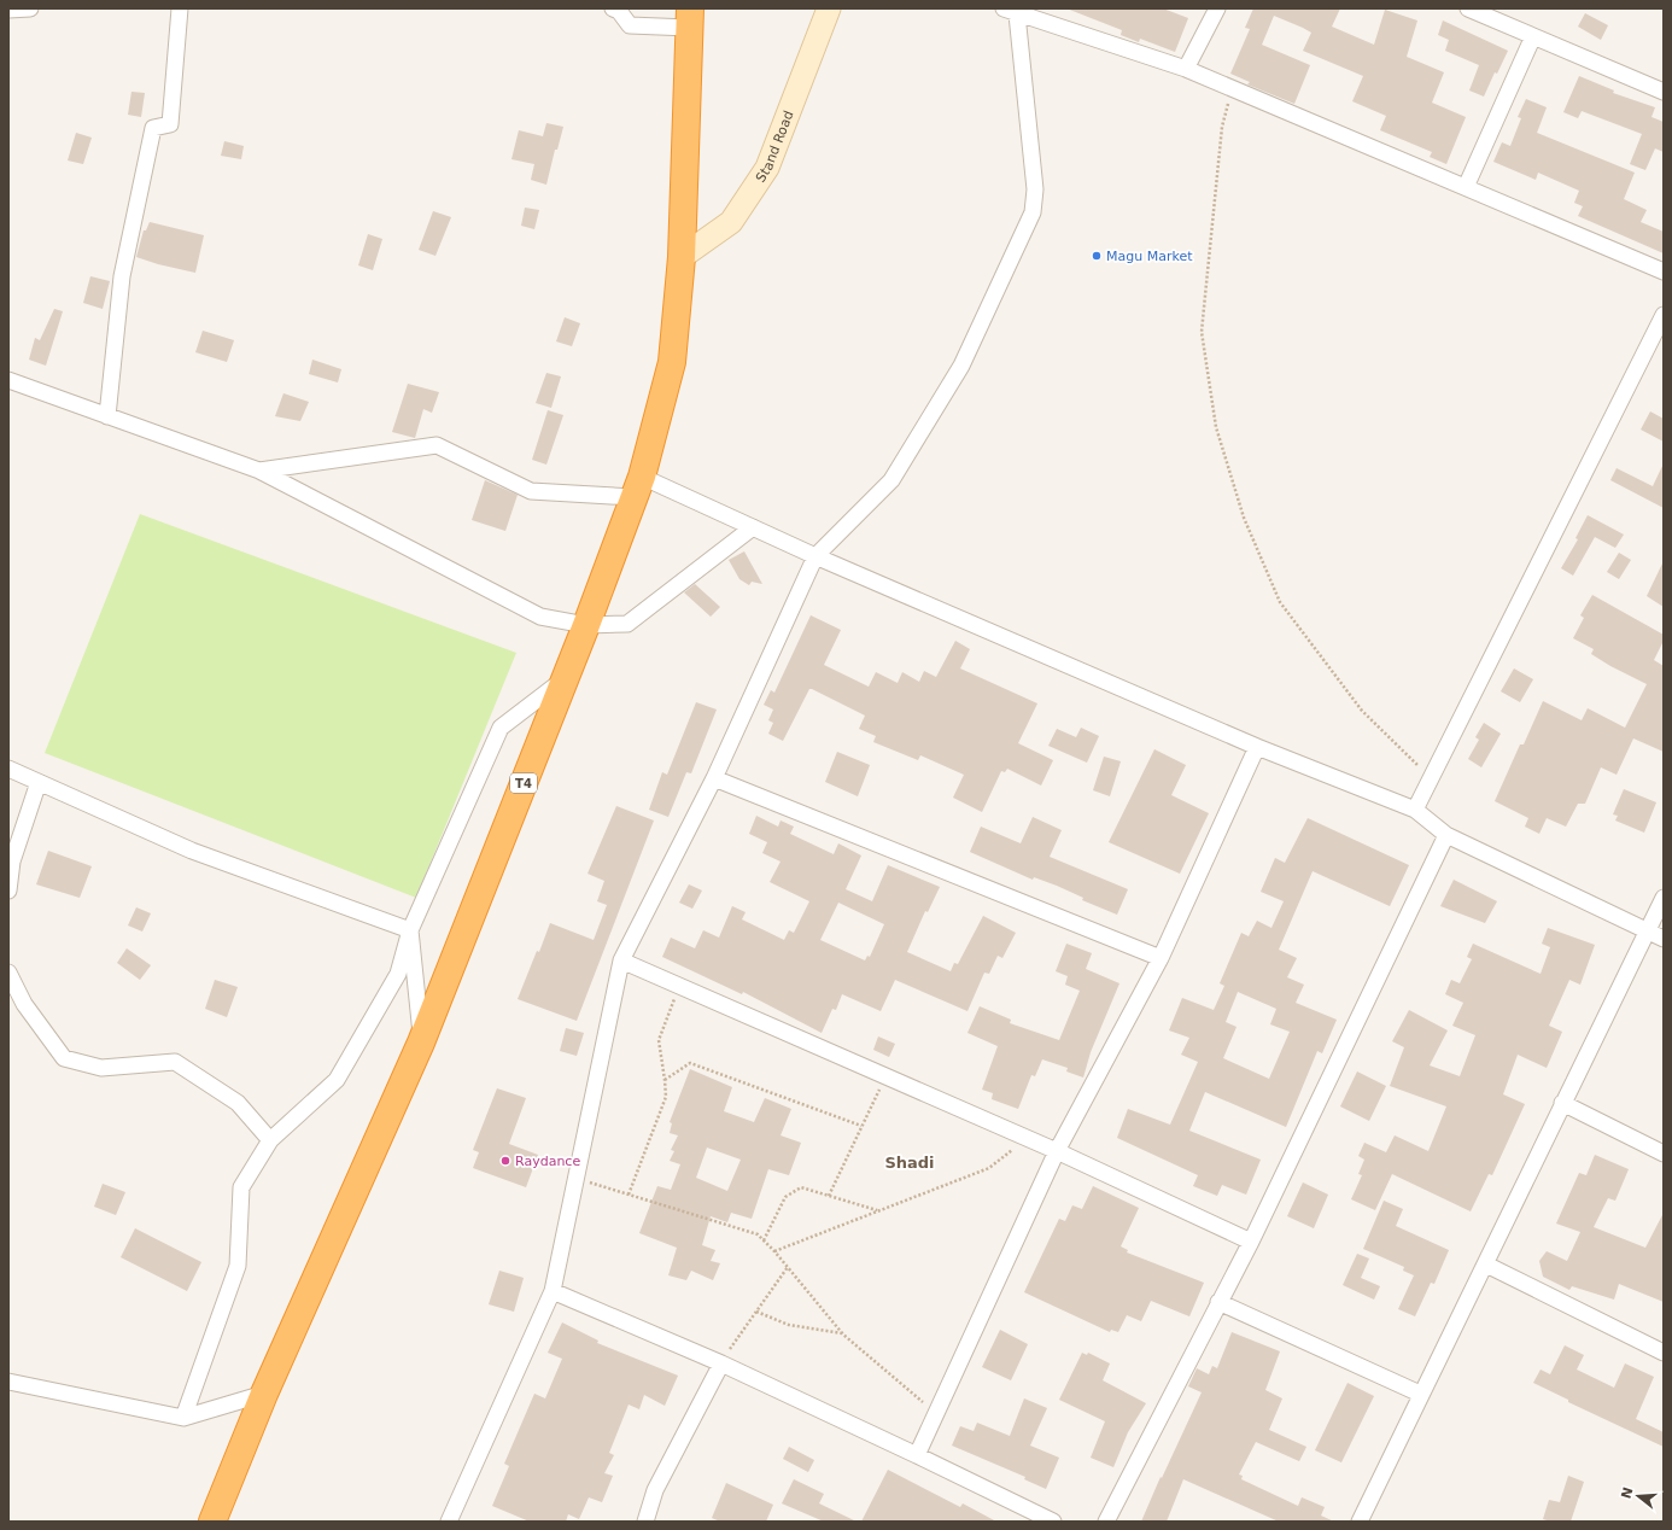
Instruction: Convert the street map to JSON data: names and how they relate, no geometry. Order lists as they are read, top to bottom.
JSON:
{
  "streets": {
    "highway": ["T4"],
    "main road": ["Stand Road"]
  },
  "crossings": [
    ["Stand Road", "T4"]
  ],
  "districts": ["Shadi"],
  "places": ["Magu Market", "Raydance"],
  "north": "left"
}
